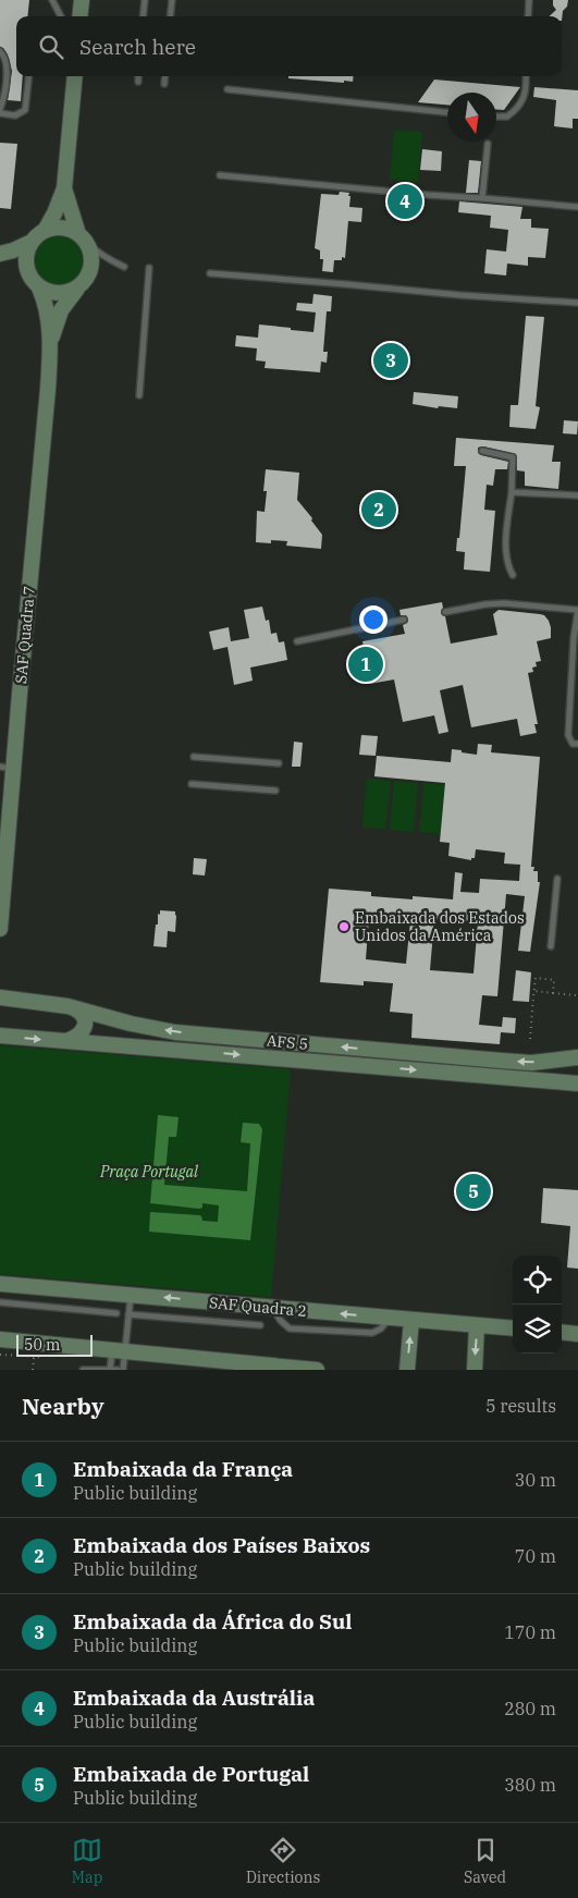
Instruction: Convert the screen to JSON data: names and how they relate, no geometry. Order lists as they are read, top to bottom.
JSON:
{
  "streets": {
    "street": ["SAF Quadra 7", "AFS 5", "SAF Quadra 2"]
  },
  "parks": ["Praça Portugal"],
  "places": ["Embaixada dos Estados Unidos da América"],
  "scale_bar": "50 m",
  "north": "bottom",
  "page": {
    "search": "Search here",
    "pins": [
      "4",
      "3",
      "2",
      "1",
      "5"
    ],
    "scale": "50 m",
    "heading": ["Nearby", "5 results"],
    "list": [
      {
        "mark": "1",
        "name": "Embaixada da França",
        "note": "Public building",
        "value": "30 m"
      },
      {
        "mark": "2",
        "name": "Embaixada dos Países Baixos",
        "note": "Public building",
        "value": "70 m"
      },
      {
        "mark": "3",
        "name": "Embaixada da África do Sul",
        "note": "Public building",
        "value": "170 m"
      },
      {
        "mark": "4",
        "name": "Embaixada da Austrália",
        "note": "Public building",
        "value": "280 m"
      },
      {
        "mark": "5",
        "name": "Embaixada de Portugal",
        "note": "Public building",
        "value": "380 m"
      }
    ],
    "nav": ["Map", "Directions", "Saved"]
  }
}
